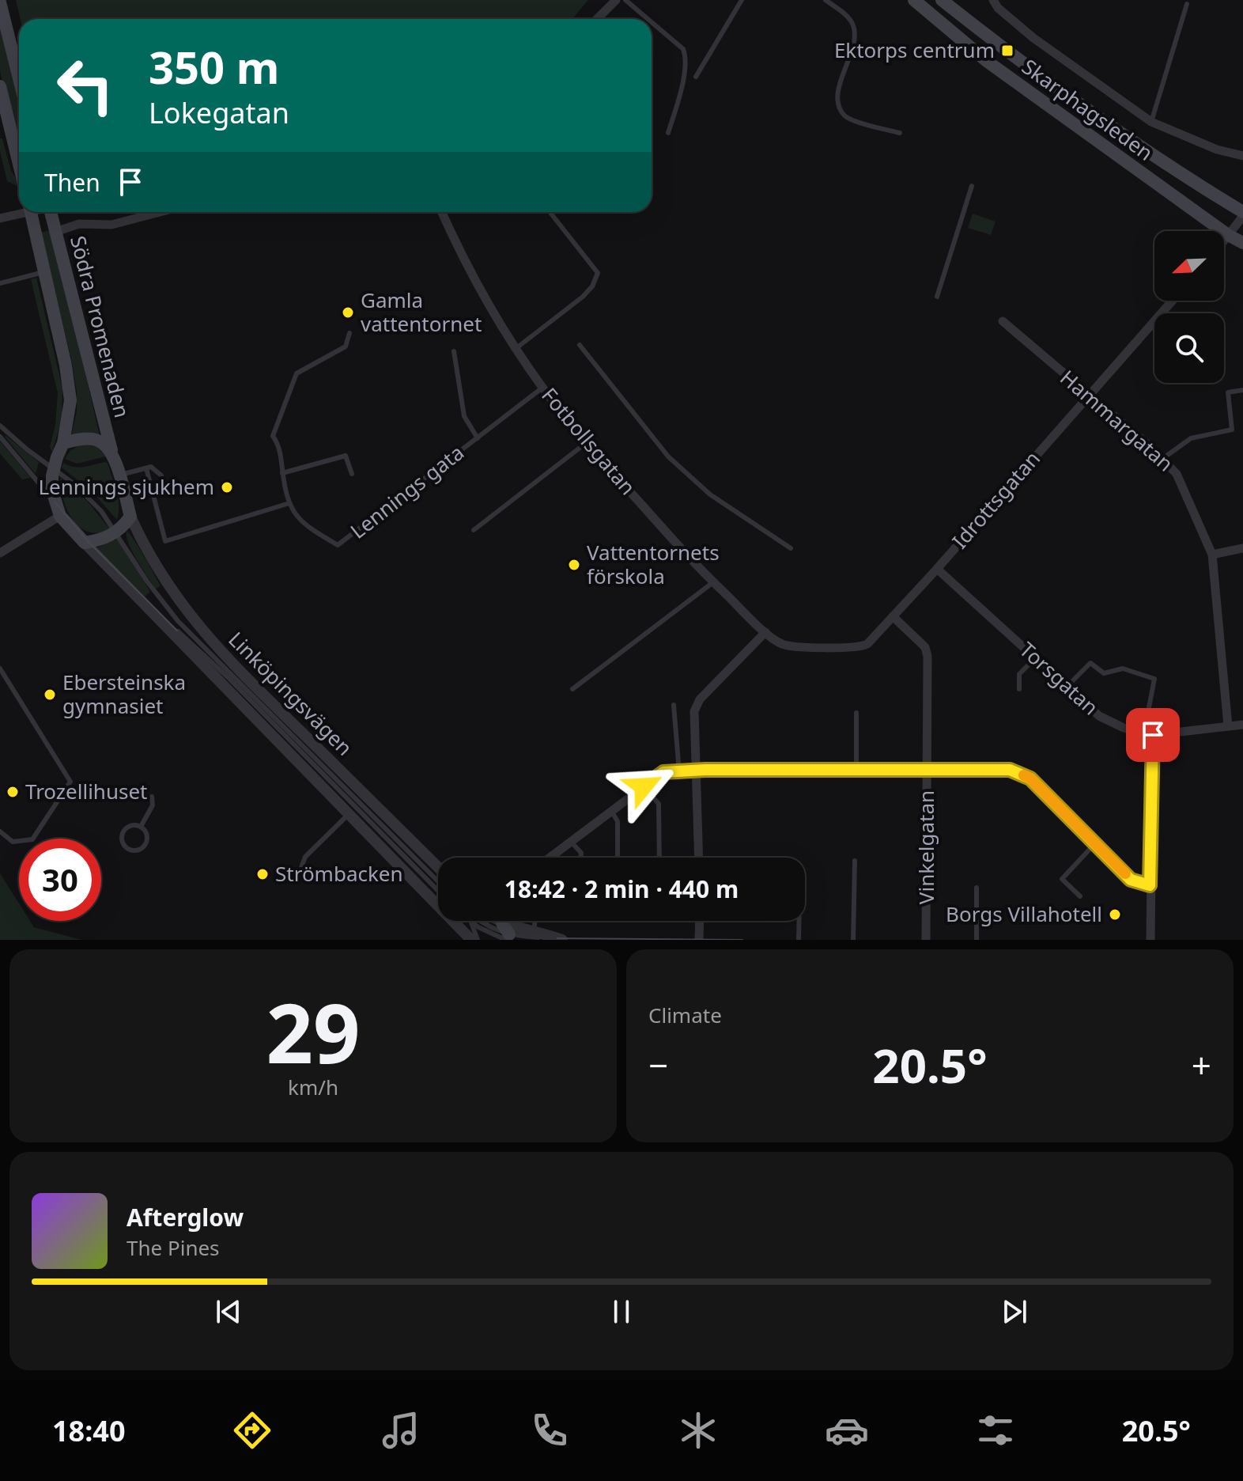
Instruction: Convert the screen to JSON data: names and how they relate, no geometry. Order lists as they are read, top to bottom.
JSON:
{
  "streets": {
    "main road": ["Skarphagsleden", "Södra Promenaden"],
    "street": [
      "Hammargatan",
      "Fotbollsgatan",
      "Idrottsgatan",
      "Torsgatan",
      "Linköpingsvägen",
      "Vinkelgatan"
    ],
    "lane": ["Lennings gata"]
  },
  "crossings": [
    ["Södra Promenaden", "Linköpingsvägen"],
    ["Hammargatan", "Idrottsgatan"],
    ["Hammargatan", "Torsgatan"],
    ["Fotbollsgatan", "Lennings gata"],
    ["Fotbollsgatan", "Idrottsgatan"],
    ["Idrottsgatan", "Torsgatan"],
    ["Idrottsgatan", "Vinkelgatan"]
  ],
  "places": {
    "transit": ["Ektorps centrum"],
    "other": [
      "Gamla vattentornet",
      "Lennings sjukhem",
      "Vattentornets förskola",
      "Ebersteinska gymnasiet",
      "Trozellihuset",
      "Strömbacken",
      "Borgs Villahotell"
    ]
  },
  "north": "bottom left",
  "page": {
    "turn": ["350 m", "Lokegatan"],
    "then": "Then",
    "limit": "30",
    "trip": "18:42 · 2 min · 440 m",
    "tile": [
      ["29", "km/h"],
      "Climate"
    ],
    "heat": ["−", "20.5°", "+"],
    "song": ["Afterglow", "The Pines"],
    "tabs": ["18:40", "20.5°"]
  }
}
